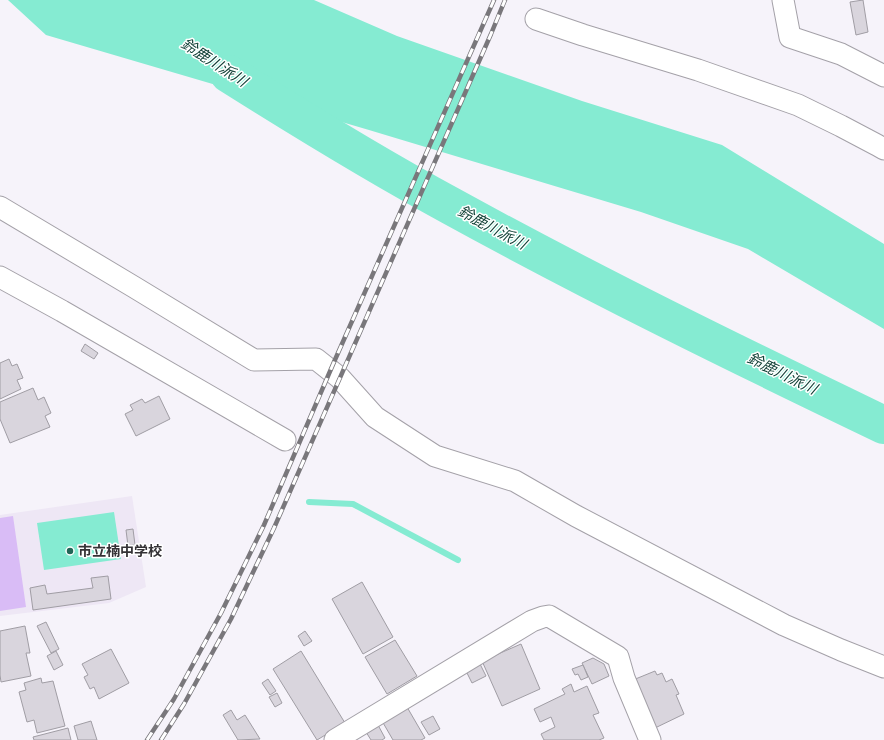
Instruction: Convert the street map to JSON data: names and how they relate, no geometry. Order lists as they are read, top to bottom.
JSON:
{
  "water": ["鈴鹿川派川"],
  "places": ["市立楠中学校"]
}
